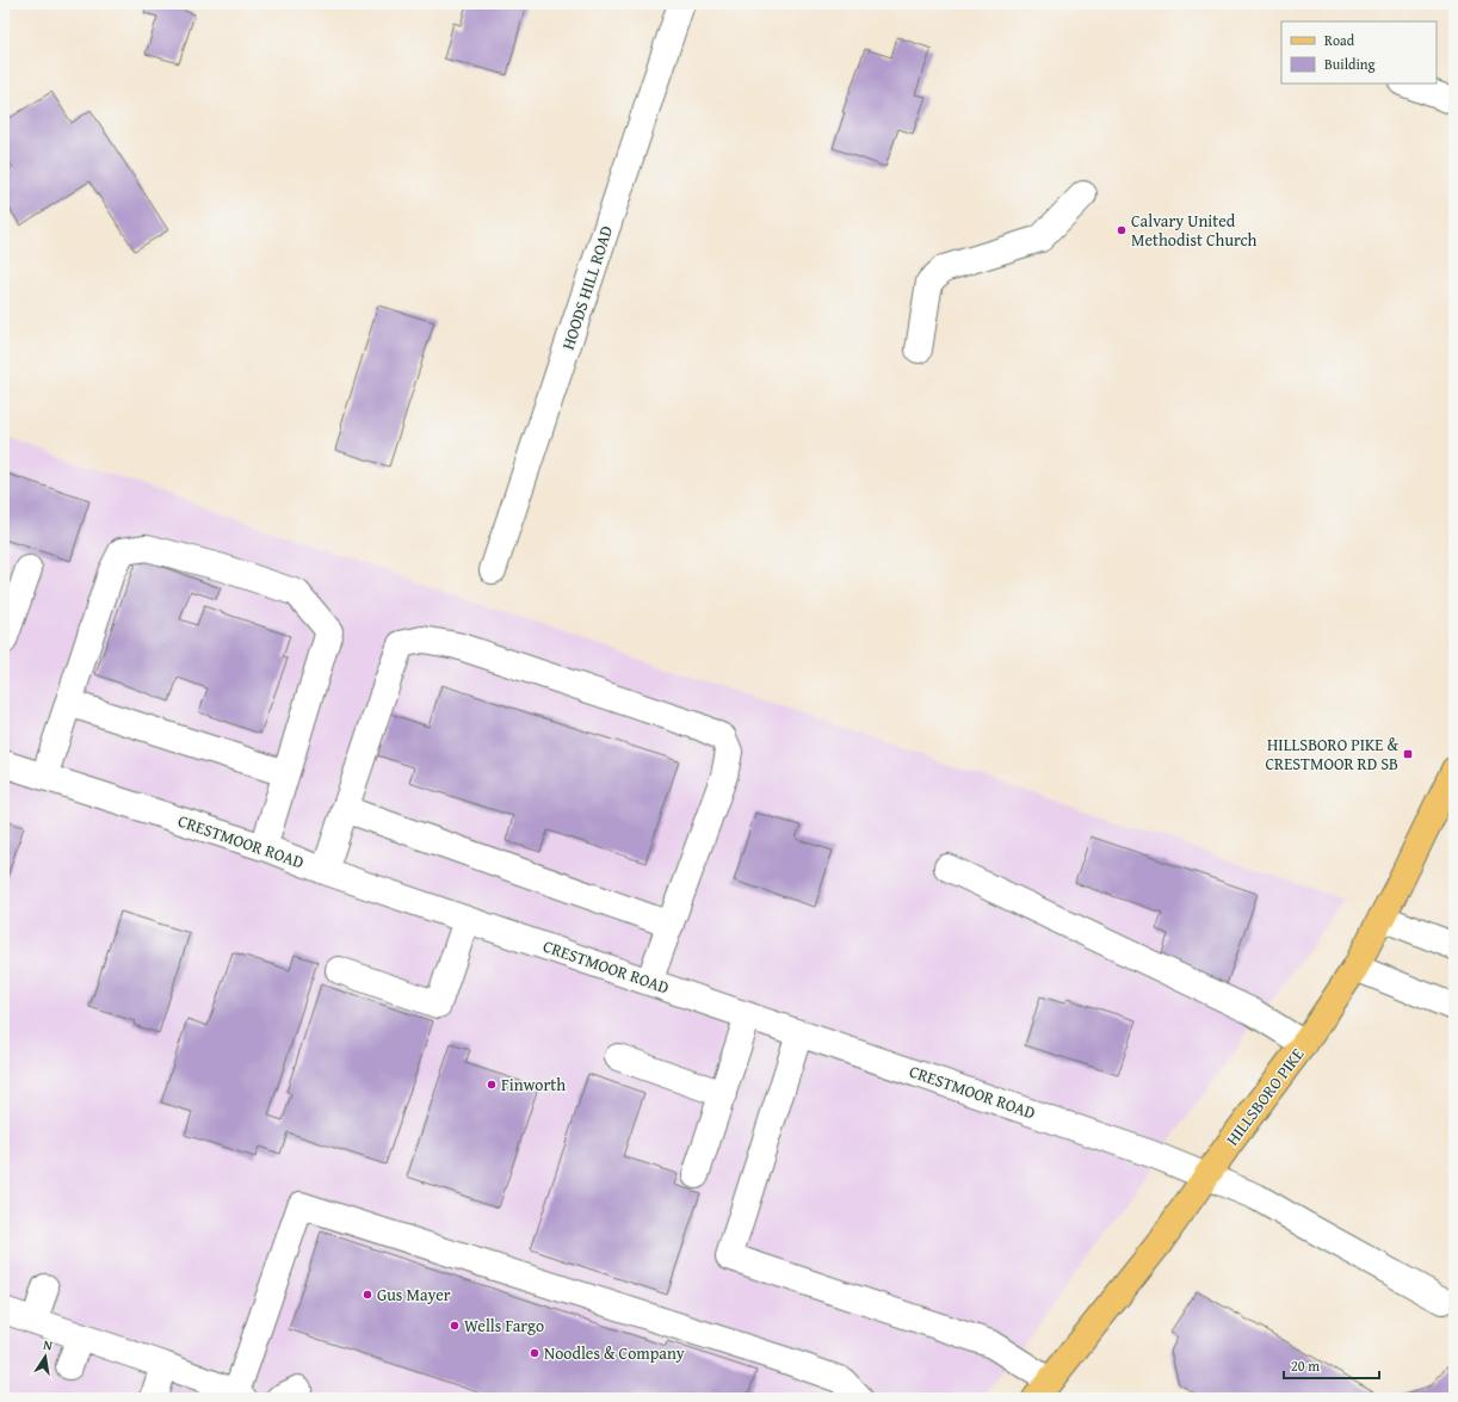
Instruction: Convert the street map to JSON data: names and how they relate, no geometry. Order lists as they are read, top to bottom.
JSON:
{
  "streets": {
    "main road": ["HILLSBORO PIKE"],
    "street": ["HOODS HILL ROAD", "CRESTMOOR ROAD"]
  },
  "crossings": [
    ["CRESTMOOR ROAD", "HILLSBORO PIKE"]
  ],
  "places": {
    "other": [
      "Calvary United Methodist Church",
      "Finworth",
      "Gus Mayer",
      "Wells Fargo",
      "Noodles & Company"
    ],
    "transit": ["HILLSBORO PIKE & CRESTMOOR RD SB"]
  },
  "legend": ["Road", "Building"],
  "scale_bar": "20 m",
  "north": "top"
}
